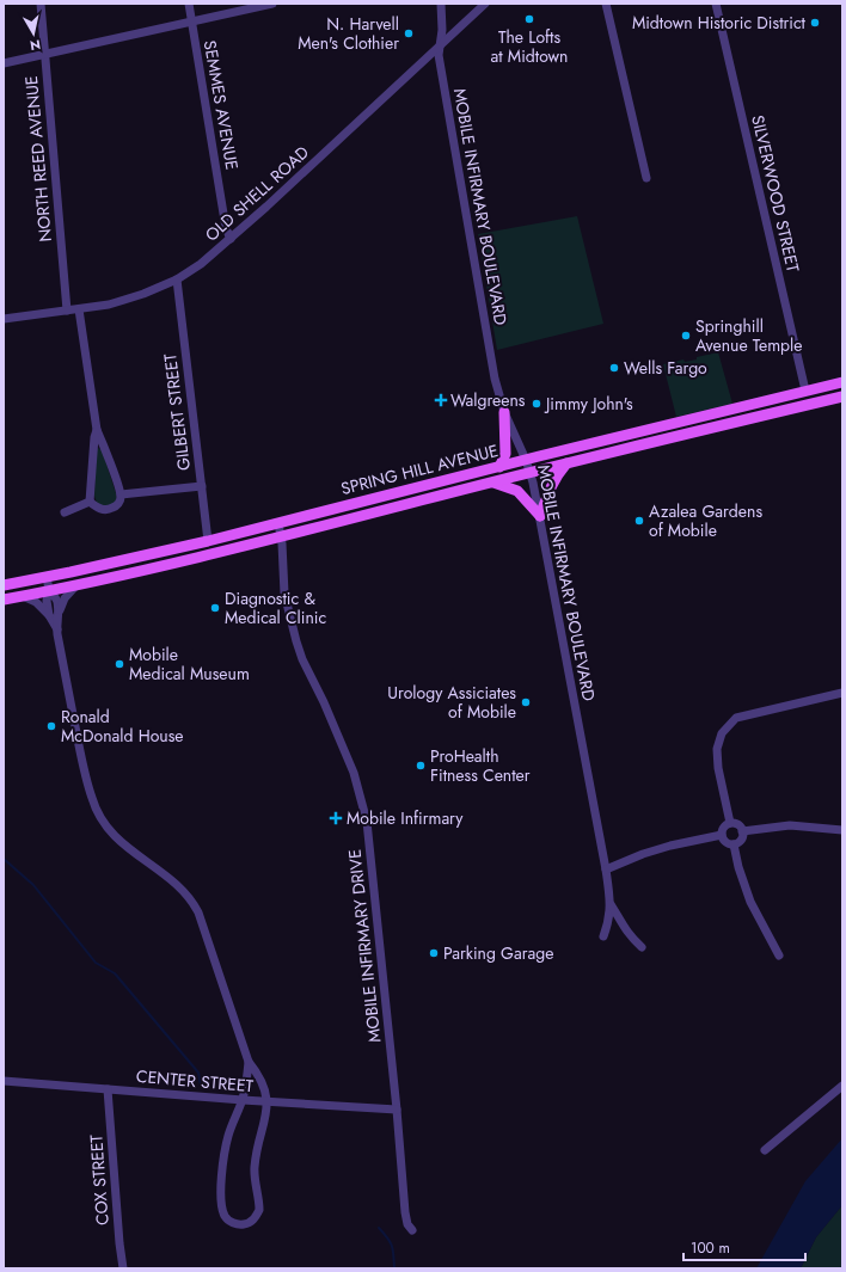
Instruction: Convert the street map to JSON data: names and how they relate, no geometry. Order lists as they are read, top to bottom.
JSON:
{
  "streets": {
    "main road": ["SPRING HILL AVENUE"],
    "street": [
      "SEMMES AVENUE",
      "NORTH REED AVENUE",
      "OLD SHELL ROAD",
      "SILVERWOOD STREET",
      "MOBILE INFIRMARY BOULEVARD",
      "GILBERT STREET",
      "MOBILE INFIRMARY DRIVE",
      "CENTER STREET",
      "COX STREET"
    ]
  },
  "crossings": [
    ["SEMMES AVENUE", "OLD SHELL ROAD"],
    ["NORTH REED AVENUE", "OLD SHELL ROAD"],
    ["OLD SHELL ROAD", "MOBILE INFIRMARY BOULEVARD"],
    ["OLD SHELL ROAD", "GILBERT STREET"],
    ["SILVERWOOD STREET", "SPRING HILL AVENUE"],
    ["MOBILE INFIRMARY BOULEVARD", "SPRING HILL AVENUE"],
    ["GILBERT STREET", "SPRING HILL AVENUE"],
    ["SPRING HILL AVENUE", "MOBILE INFIRMARY DRIVE"],
    ["MOBILE INFIRMARY DRIVE", "CENTER STREET"],
    ["CENTER STREET", "COX STREET"]
  ],
  "places": {
    "other": [
      "The Lofts at Midtown",
      "Midtown Historic District",
      "N. Harvell Men's Clothier",
      "Springhill Avenue Temple",
      "Wells Fargo",
      "Jimmy John's",
      "Azalea Gardens of Mobile",
      "Diagnostic & Medical Clinic",
      "Mobile Medical Museum",
      "Urology Assiciates of Mobile",
      "Ronald McDonald House",
      "ProHealth Fitness Center",
      "Parking Garage"
    ],
    "health": ["Walgreens", "Mobile Infirmary"]
  },
  "scale_bar": "100 m",
  "north": "bottom"
}
